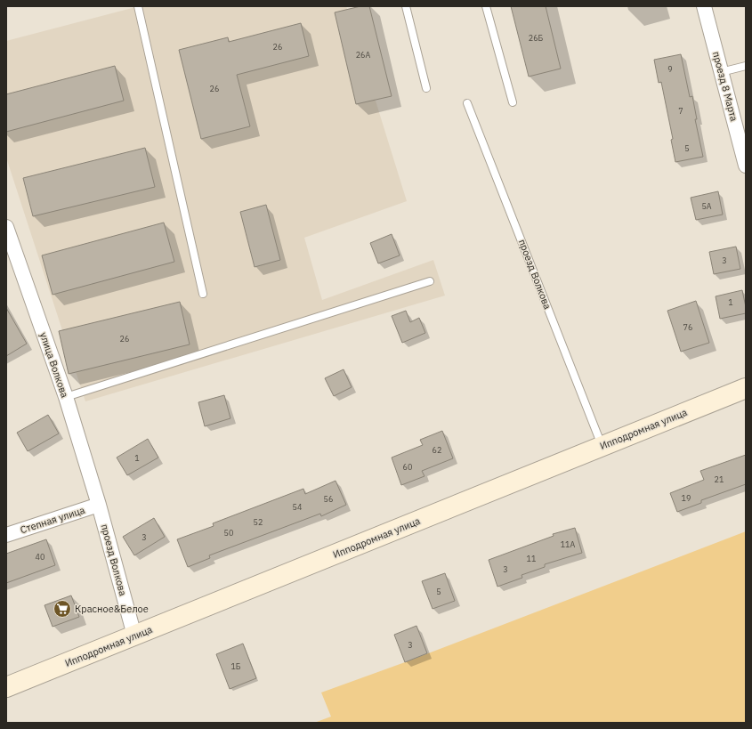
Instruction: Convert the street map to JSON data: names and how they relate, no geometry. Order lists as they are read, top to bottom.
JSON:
{
  "streets": {
    "main road": ["Ипподромная улица"],
    "street": [
      "проезд 8 Марта",
      "проезд Волкова",
      "улица Волкова",
      "Степная улица"
    ]
  },
  "crossings": [
    ["проезд Волкова", "улица Волкова"],
    ["проезд Волкова", "Ипподромная улица"],
    ["проезд Волкова", "Степная улица"],
    ["улица Волкова", "Степная улица"]
  ],
  "places": {
    "supermarket": ["Красное&Белое"]
  },
  "house_numbers": [
    "26Б",
    "26",
    "26А",
    "9",
    "26",
    "7",
    "5",
    "5А",
    "3",
    "1",
    "76",
    "26",
    "62",
    "1",
    "60",
    "21",
    "19",
    "56",
    "54",
    "52",
    "50",
    "3",
    "11А",
    "40",
    "11",
    "3",
    "5",
    "3",
    "1Б"
  ]
}
